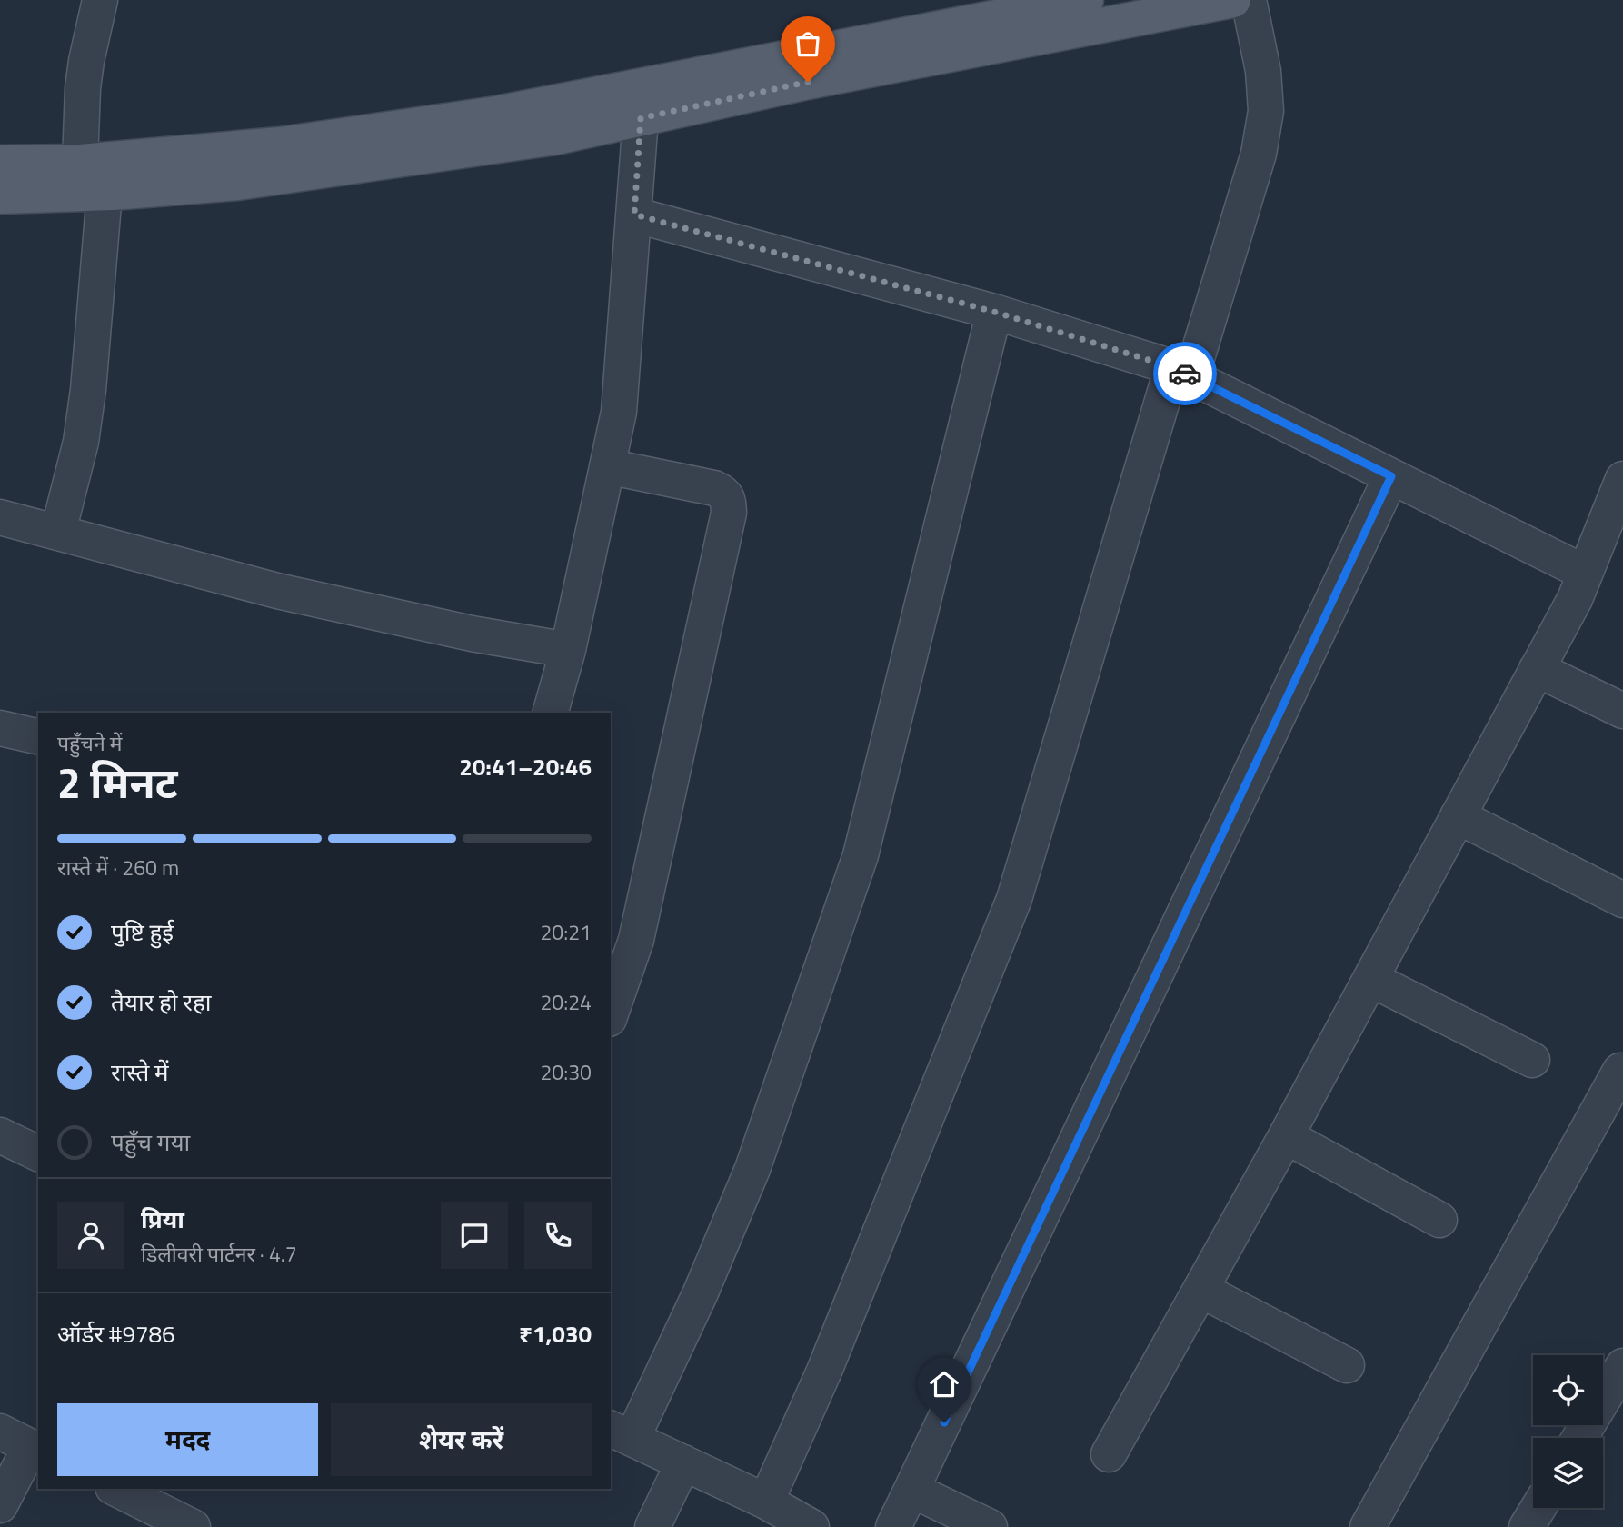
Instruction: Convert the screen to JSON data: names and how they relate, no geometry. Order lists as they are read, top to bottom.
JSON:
{
  "page": {
    "heading": ["2 मिनट", "पहुँचने में", "20:41–20:46"],
    "panel": [
      "प्रिया",
      "डिलीवरी पार्टनर · 4.7",
      "ऑर्डर #9786",
      "₹1,030"
    ],
    "bar": "रास्ते में · 260 m",
    "list": [
      ["पुष्टि हुई", "20:21"],
      ["तैयार हो रहा", "20:24"],
      ["रास्ते में", "20:30"],
      "पहुँच गया"
    ],
    "buttons": ["मदद", "शेयर करें"]
  }
}
